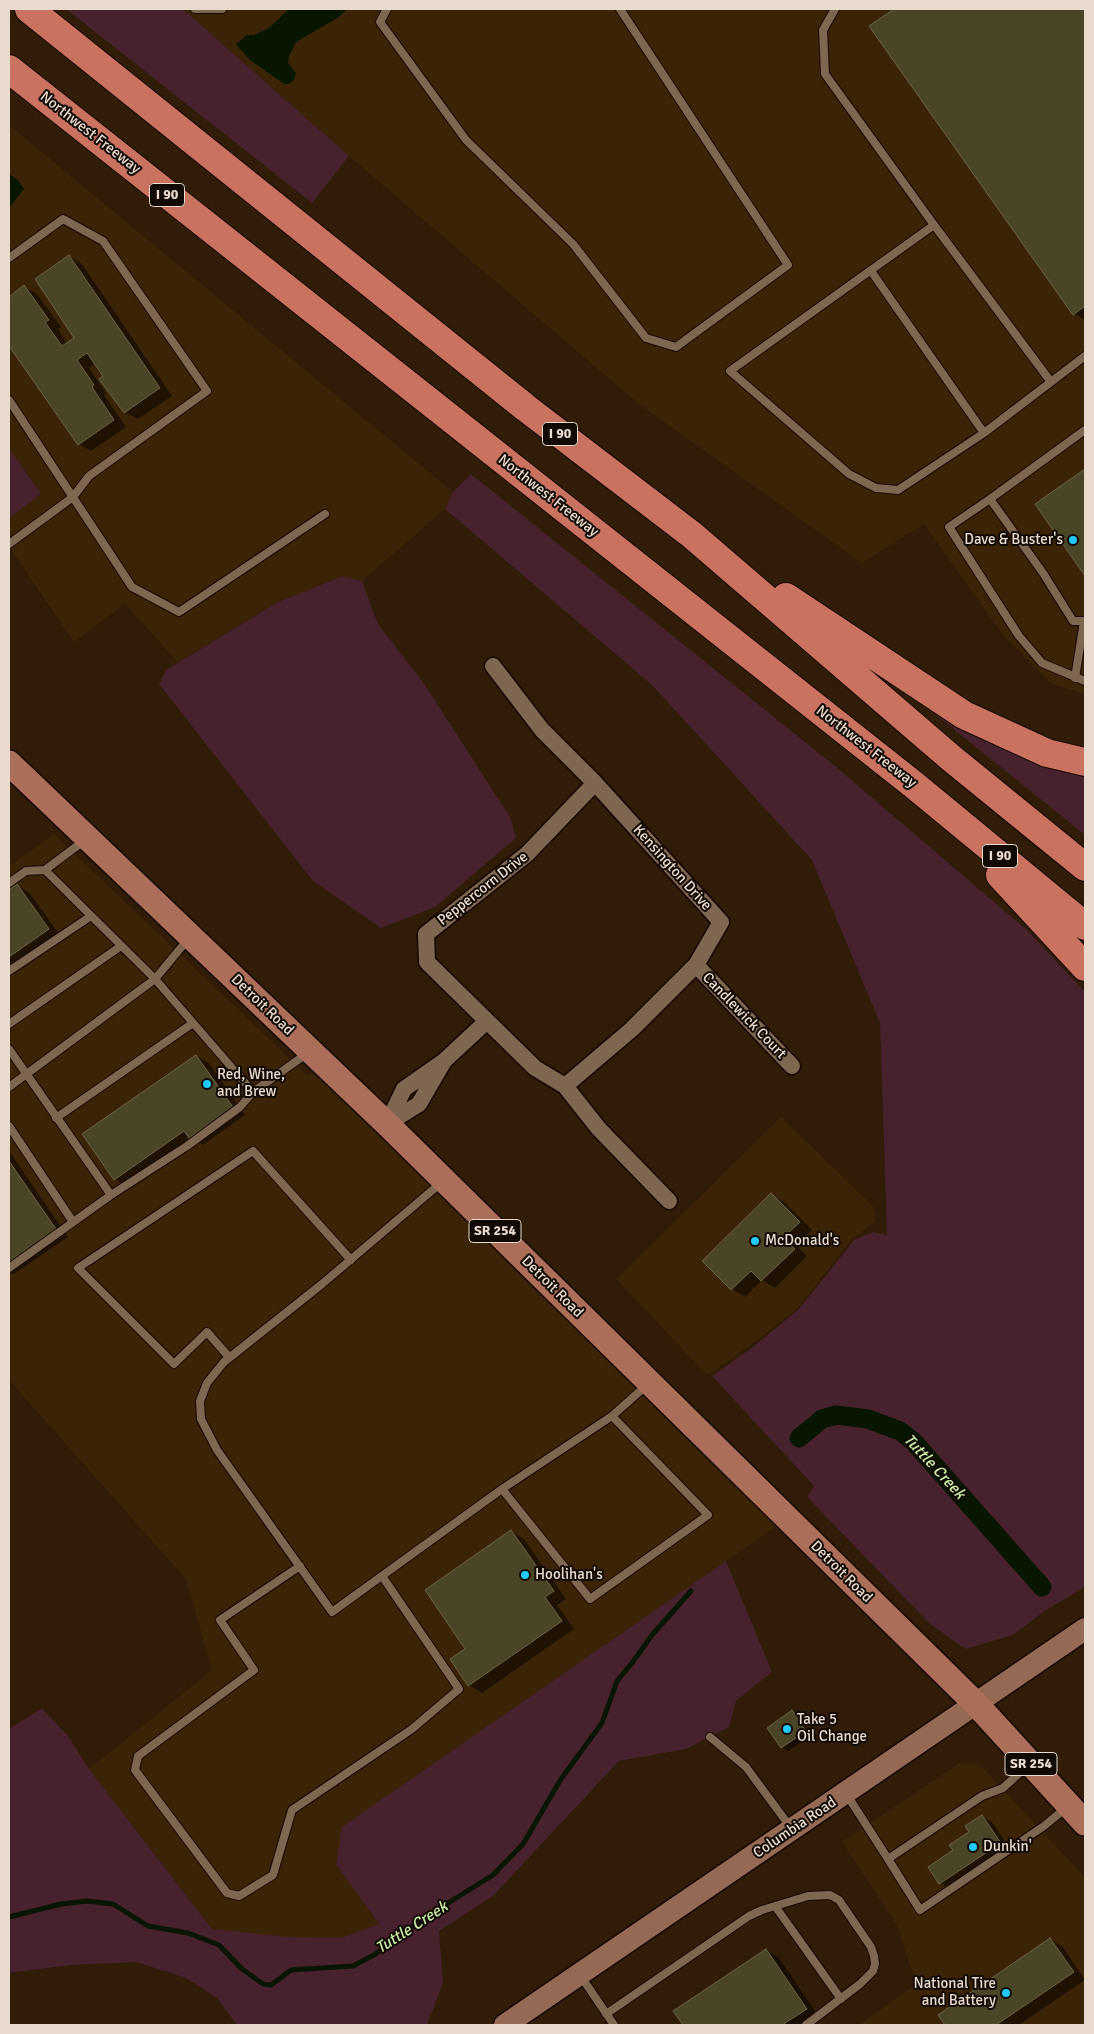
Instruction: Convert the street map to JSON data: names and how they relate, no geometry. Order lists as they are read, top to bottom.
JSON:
{
  "streets": {
    "highway": ["Northwest Freeway", "I 90"],
    "main road": ["Detroit Road", "SR 254", "Columbia Road"],
    "street": ["Kensington Drive", "Peppercorn Drive", "Candlewick Court"]
  },
  "crossings": [
    ["Kensington Drive", "Peppercorn Drive"],
    ["Kensington Drive", "Candlewick Court"],
    ["Detroit Road", "Columbia Road"]
  ],
  "water": ["Tuttle Creek"],
  "places": [
    "Dave & Buster's",
    "Red, Wine, and Brew",
    "McDonald's",
    "Hoolihan's",
    "Take 5 Oil Change",
    "Dunkin'",
    "National Tire and Battery"
  ]
}
